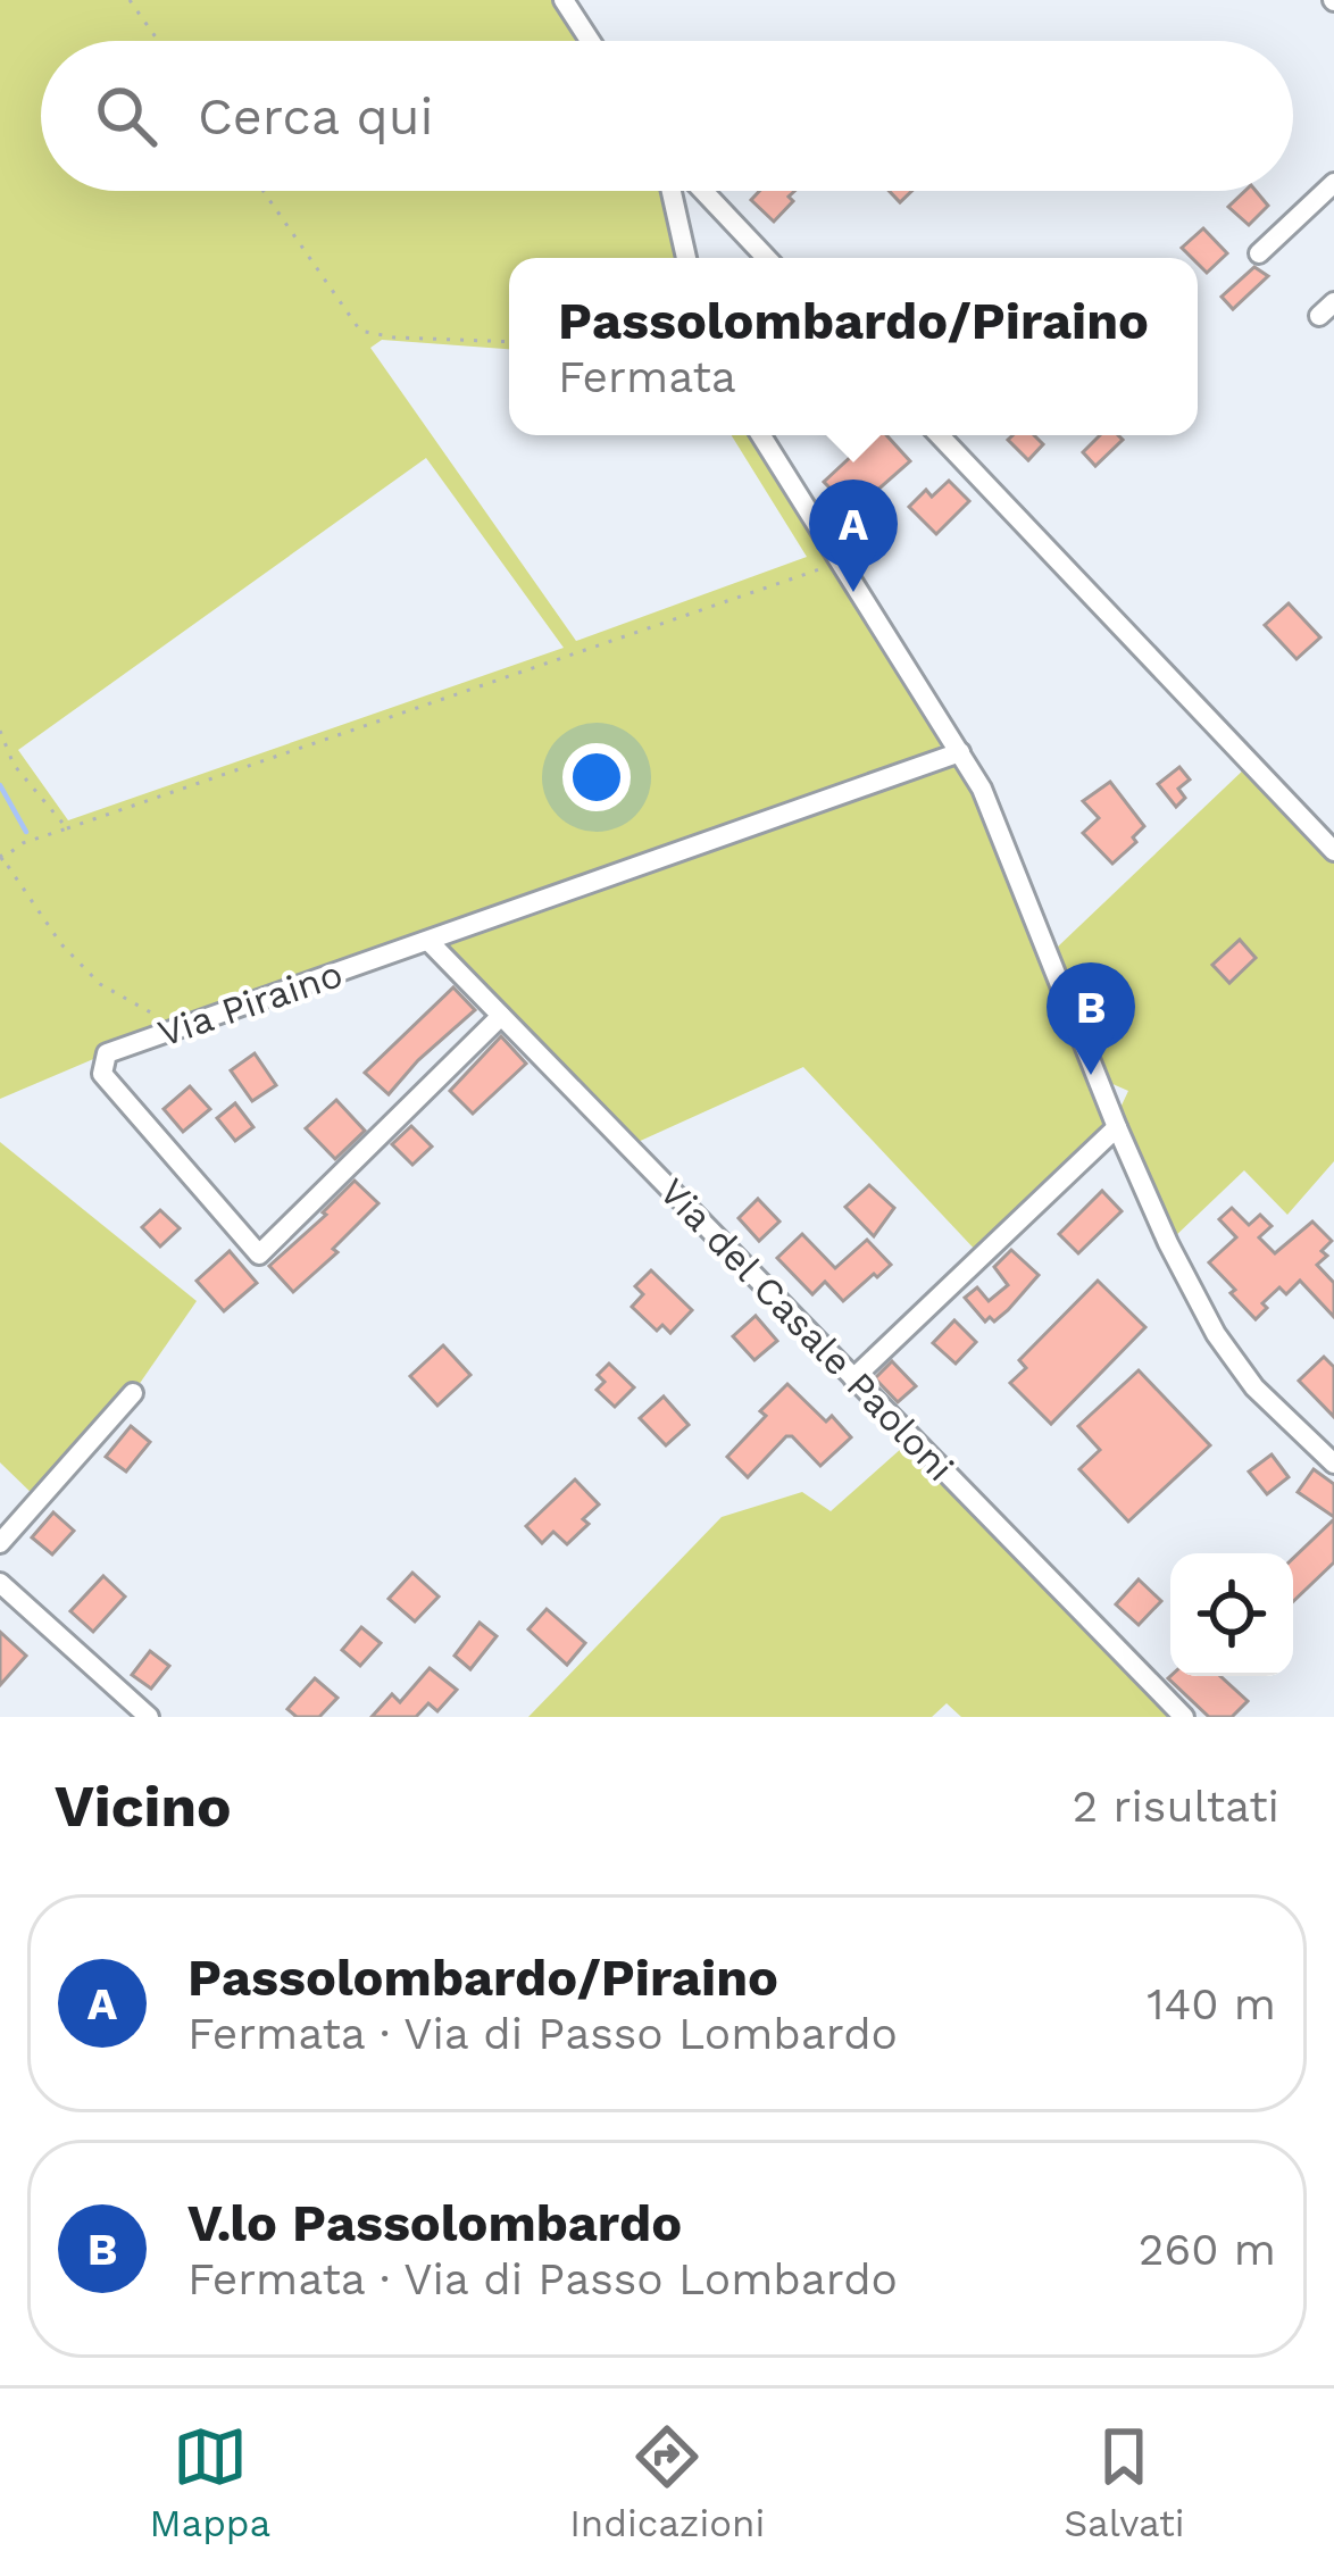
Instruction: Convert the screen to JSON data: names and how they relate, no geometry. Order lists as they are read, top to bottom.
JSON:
{
  "streets": {
    "street": ["Via Piraino", "Via del Casale Paoloni"]
  },
  "crossings": [
    ["Via Piraino", "Via del Casale Paoloni"]
  ],
  "page": {
    "search": "Cerca qui",
    "popup": ["Passolombardo/Piraino", "Fermata"],
    "pins": ["A", "B"],
    "heading": ["Vicino", "2 risultati"],
    "list": [
      {
        "mark": "A",
        "name": "Passolombardo/Piraino",
        "note": "Fermata · Via di Passo Lombardo",
        "value": "140 m"
      },
      {
        "mark": "B",
        "name": "V.lo Passolombardo",
        "note": "Fermata · Via di Passo Lombardo",
        "value": "260 m"
      }
    ],
    "nav": ["Mappa", "Indicazioni", "Salvati"]
  }
}
